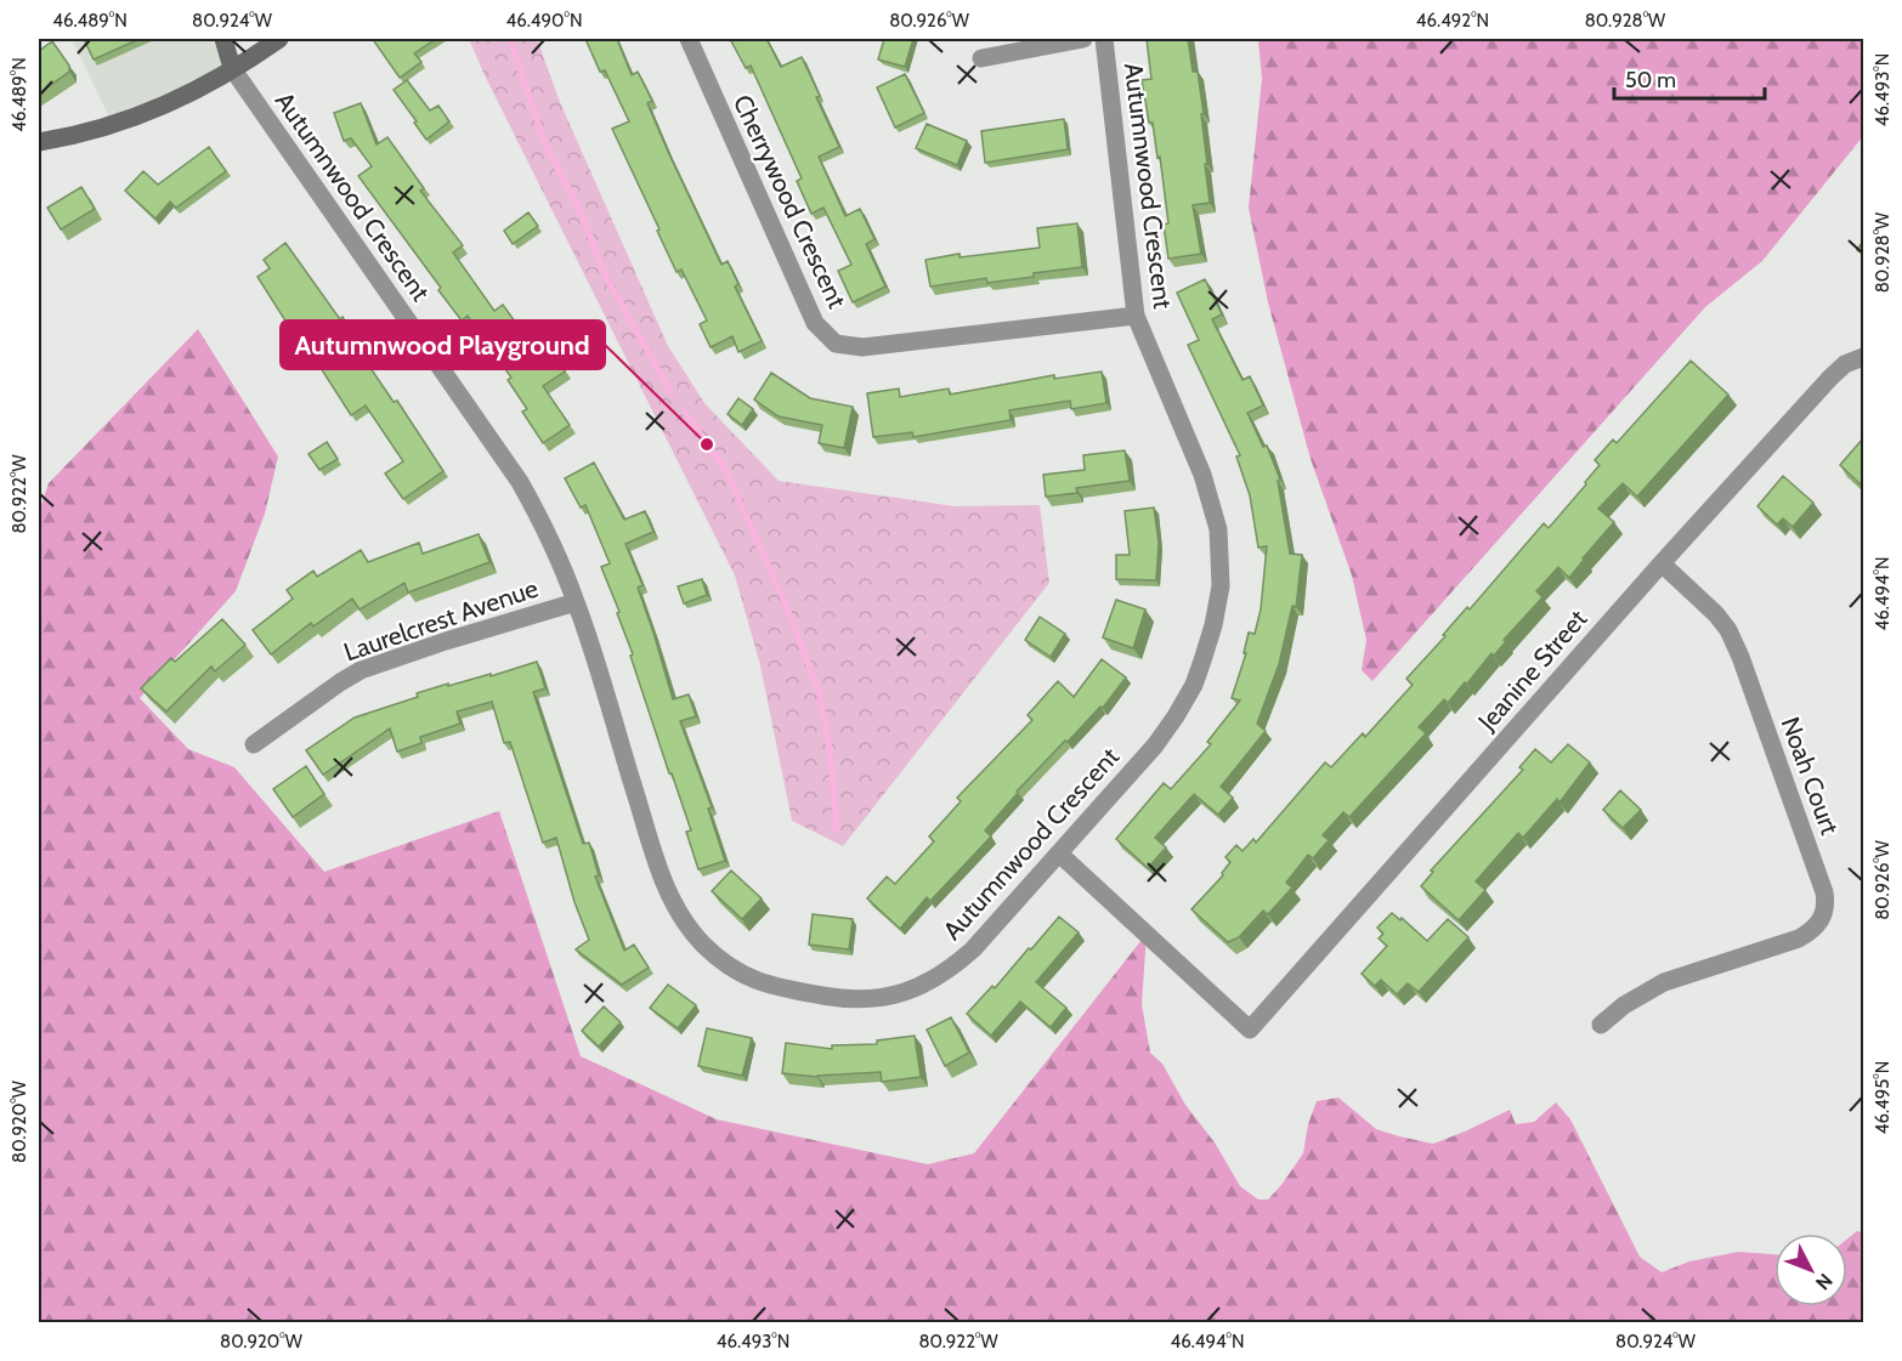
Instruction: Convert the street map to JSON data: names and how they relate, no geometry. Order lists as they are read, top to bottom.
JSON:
{
  "streets": {
    "street": [
      "Autumnwood Crescent",
      "Cherrywood Crescent",
      "Laurelcrest Avenue",
      "Jeanine Street",
      "Noah Court"
    ]
  },
  "crossings": [
    ["Autumnwood Crescent", "Cherrywood Crescent"],
    ["Autumnwood Crescent", "Laurelcrest Avenue"],
    ["Autumnwood Crescent", "Jeanine Street"],
    ["Jeanine Street", "Noah Court"]
  ],
  "places": ["Autumnwood Playground"],
  "scale_bar": "50 m",
  "north": "bottom right",
  "coordinates": [
    "46.489°N",
    "80.924°W",
    "46.490°N",
    "80.926°W",
    "46.492°N",
    "80.928°W",
    "46.493°N",
    "80.922°W",
    "46.494°N",
    "46.495°N",
    "80.920°W"
  ]
}
